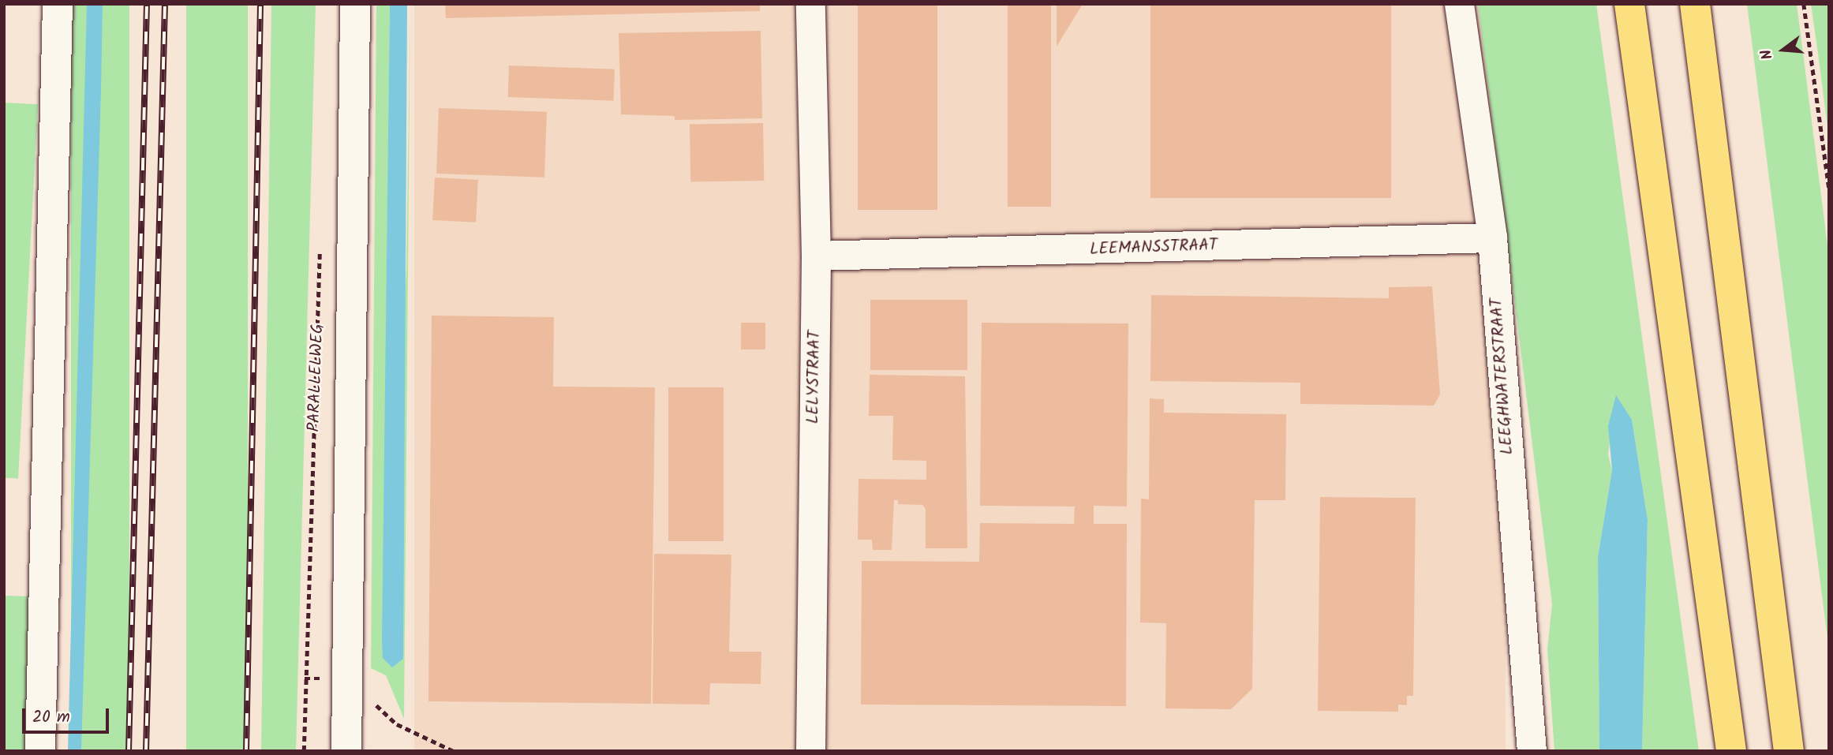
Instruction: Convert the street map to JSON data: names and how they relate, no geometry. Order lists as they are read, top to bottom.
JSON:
{
  "streets": {
    "main road": ["PARALLELWEG"],
    "street": ["LEEMANSSTRAAT", "LEEGHWATERSTRAAT", "LELYSTRAAT"]
  },
  "crossings": [
    ["LEEMANSSTRAAT", "LEEGHWATERSTRAAT"],
    ["LEEMANSSTRAAT", "LELYSTRAAT"]
  ],
  "scale_bar": "20 m",
  "north": "left"
}
